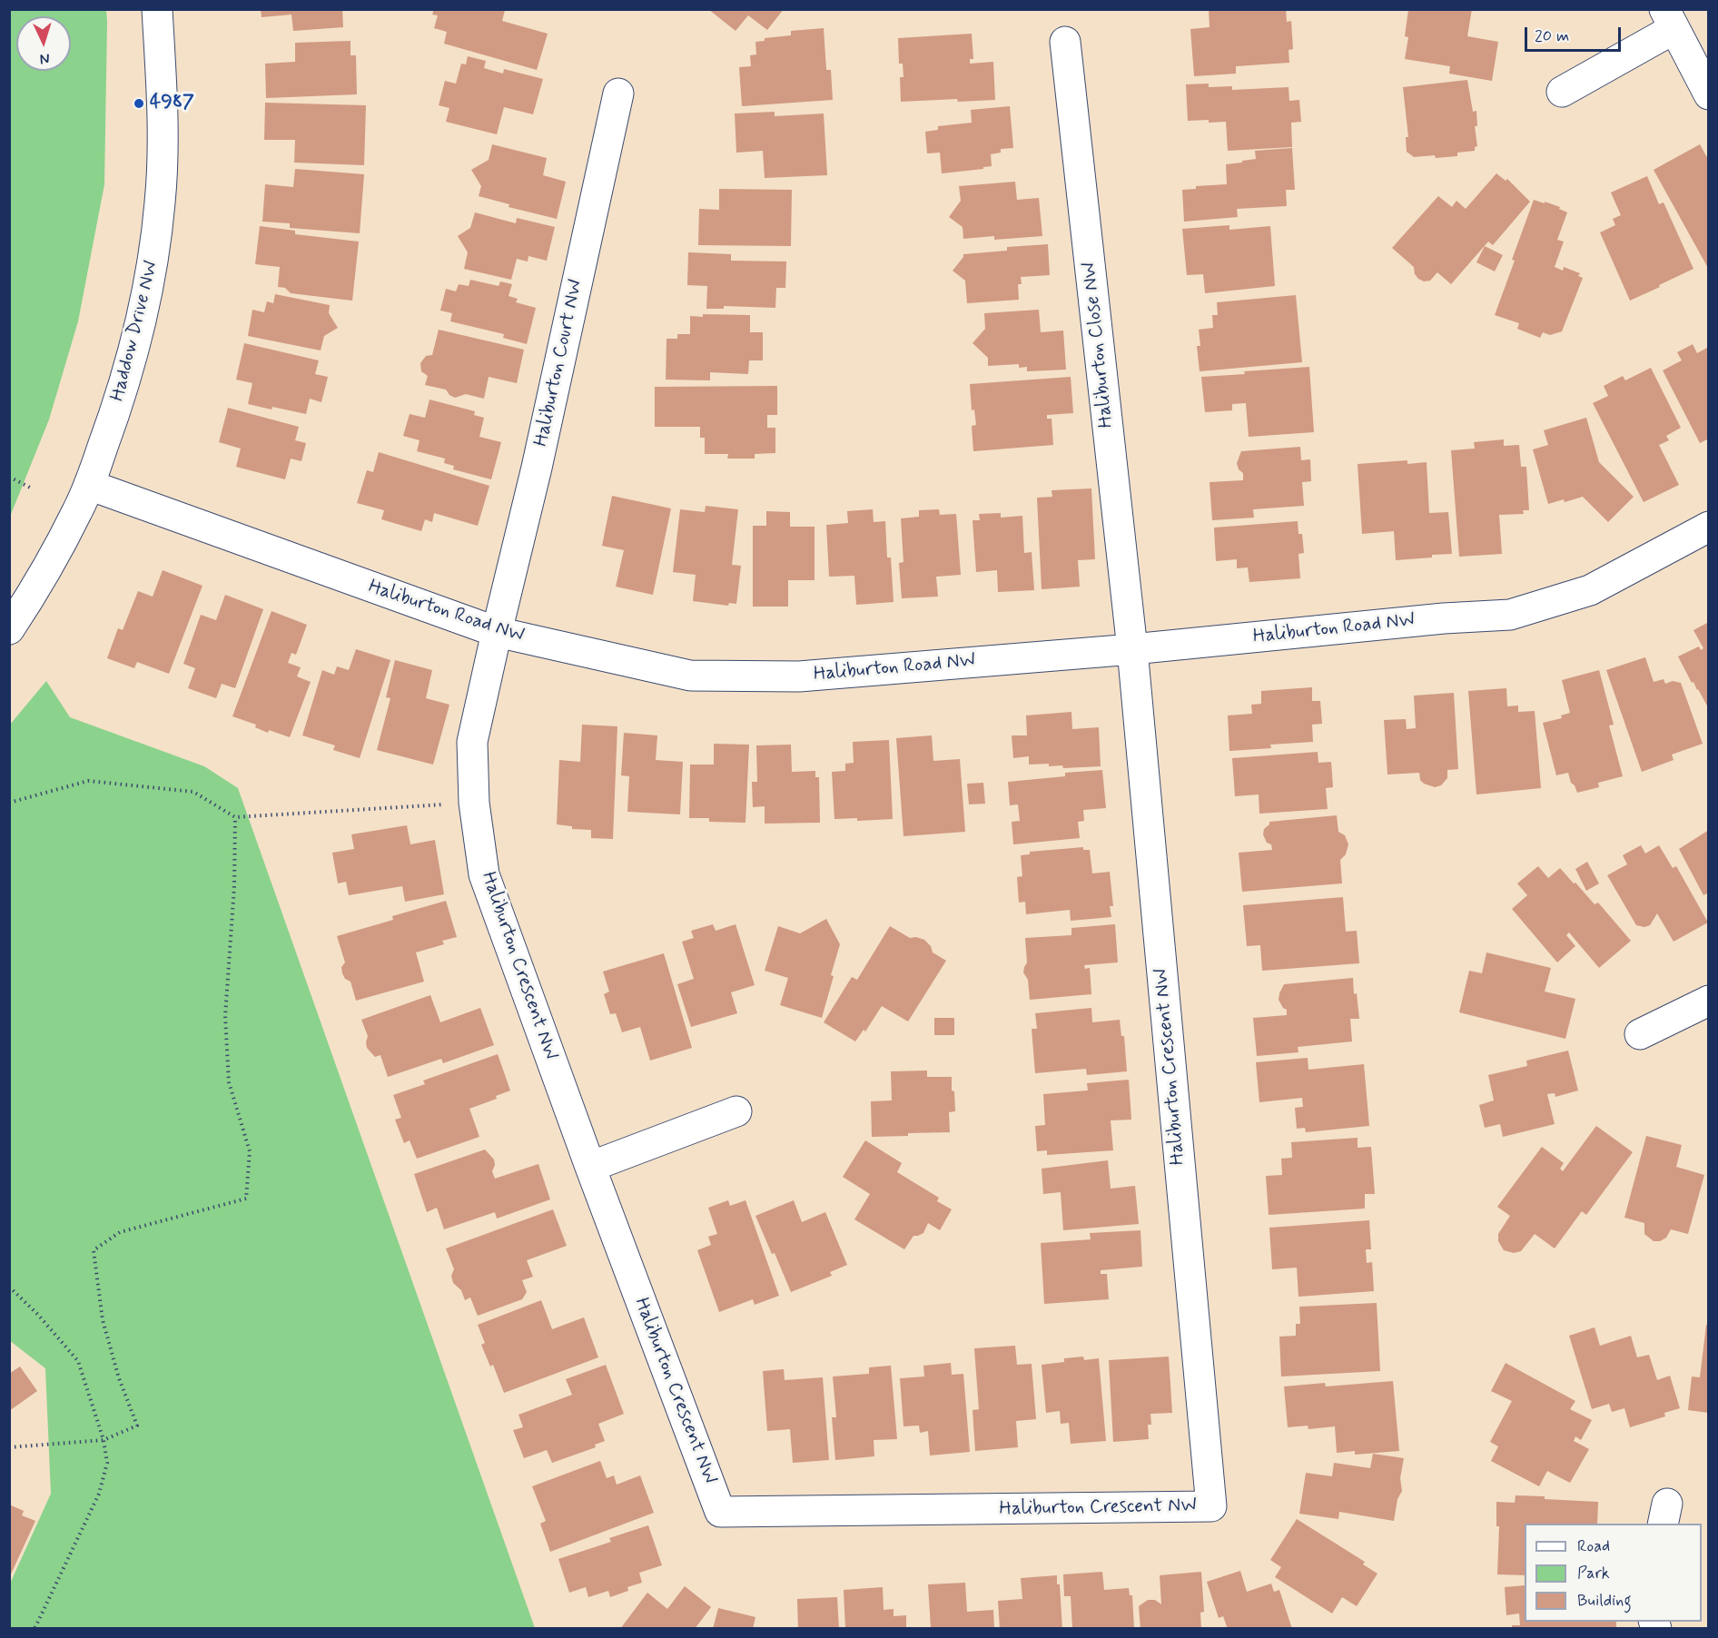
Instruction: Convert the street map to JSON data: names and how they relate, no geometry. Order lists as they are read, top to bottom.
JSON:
{
  "streets": {
    "street": [
      "Haddow Drive NW",
      "Haliburton Close NW",
      "Haliburton Court NW",
      "Haliburton Road NW",
      "Haliburton Crescent NW"
    ]
  },
  "crossings": [
    ["Haddow Drive NW", "Haliburton Road NW"],
    ["Haliburton Close NW", "Haliburton Road NW"],
    ["Haliburton Close NW", "Haliburton Crescent NW"],
    ["Haliburton Court NW", "Haliburton Road NW"],
    ["Haliburton Court NW", "Haliburton Crescent NW"],
    ["Haliburton Road NW", "Haliburton Crescent NW"]
  ],
  "places": ["4987"],
  "legend": ["Road", "Park", "Building"],
  "scale_bar": "20 m",
  "north": "bottom"
}
